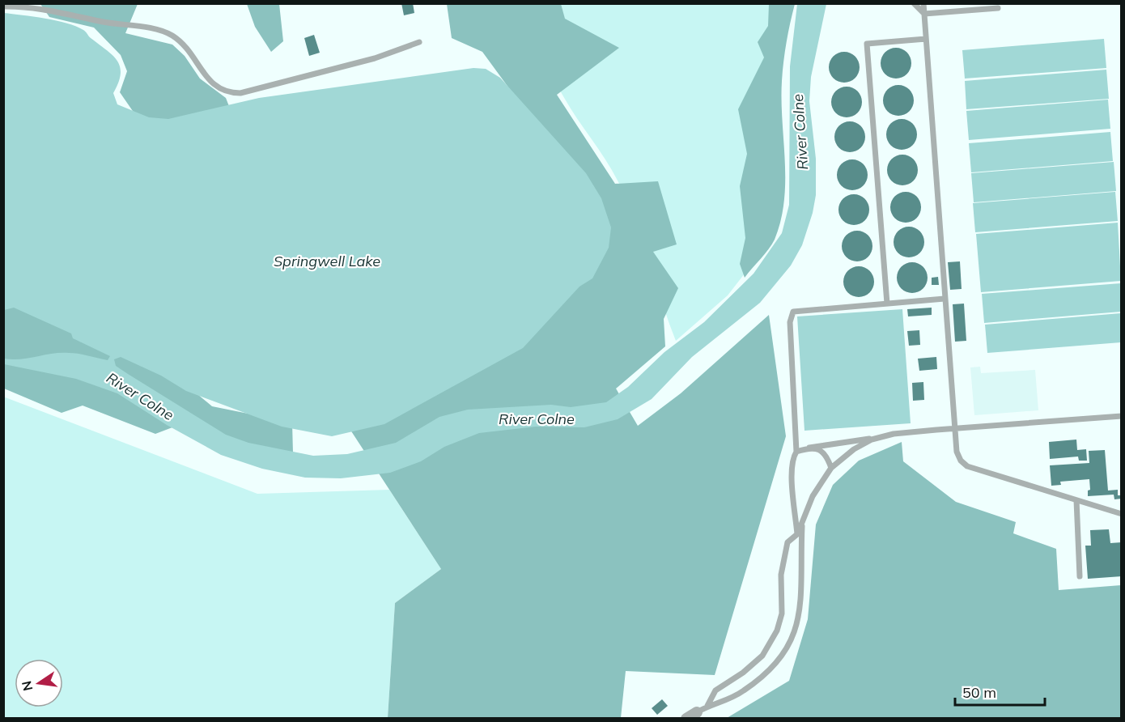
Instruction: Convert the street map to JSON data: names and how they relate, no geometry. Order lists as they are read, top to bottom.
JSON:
{
  "water": ["River Colne", "Springwell Lake"],
  "scale_bar": "50 m",
  "north": "left"
}
